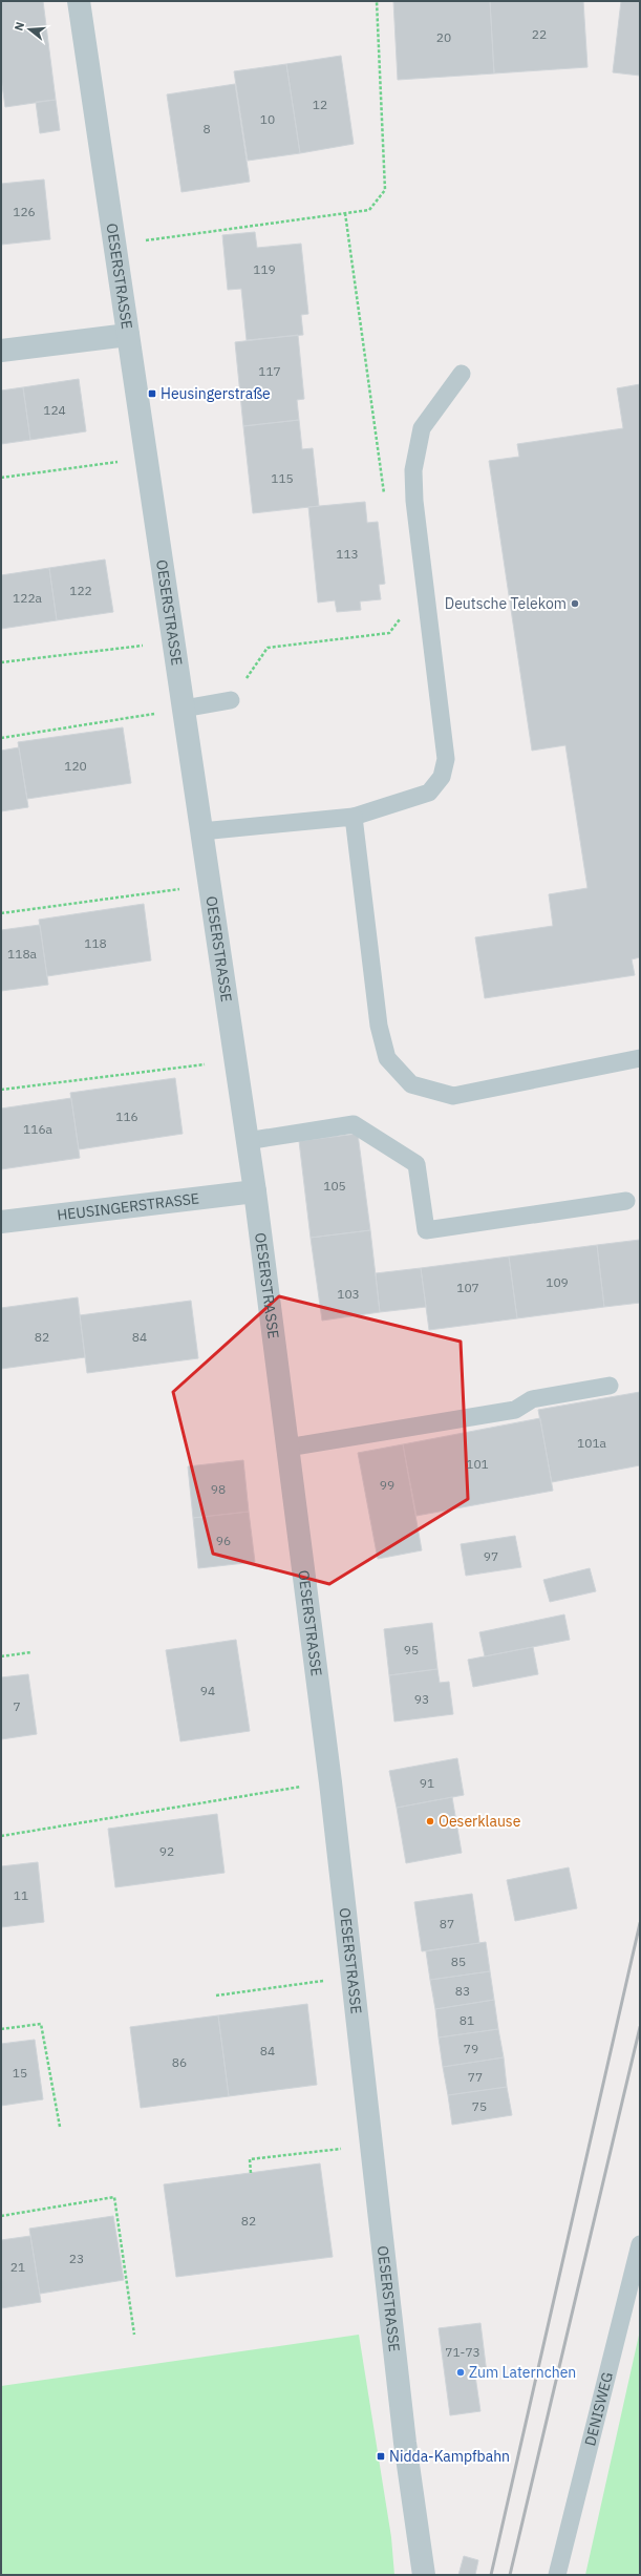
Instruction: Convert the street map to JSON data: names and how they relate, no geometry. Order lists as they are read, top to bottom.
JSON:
{
  "streets": {
    "street": ["OESERSTRASSE", "HEUSINGERSTRASSE"],
    "lane": ["DENISWEG"]
  },
  "crossings": [
    ["OESERSTRASSE", "HEUSINGERSTRASSE"]
  ],
  "places": {
    "transit": ["Heusingerstraße", "Nidda-Kampfbahn"],
    "other": ["Deutsche Telekom", "Oeserklause", "Zum Laternchen"]
  },
  "house_numbers": [
    "22",
    "20",
    "12",
    "10",
    "8",
    "126",
    "119",
    "117",
    "124",
    "115",
    "113",
    "122",
    "122a",
    "120",
    "118",
    "118a",
    "116",
    "116a",
    "105",
    "109",
    "107",
    "103",
    "82",
    "84",
    "101a",
    "101",
    "99",
    "98",
    "96",
    "97",
    "95",
    "94",
    "93",
    "7",
    "91",
    "92",
    "11",
    "87",
    "85",
    "83",
    "81",
    "79",
    "84",
    "86",
    "15",
    "77",
    "75",
    "82",
    "23",
    "21",
    "71-73"
  ],
  "north": "left"
}
